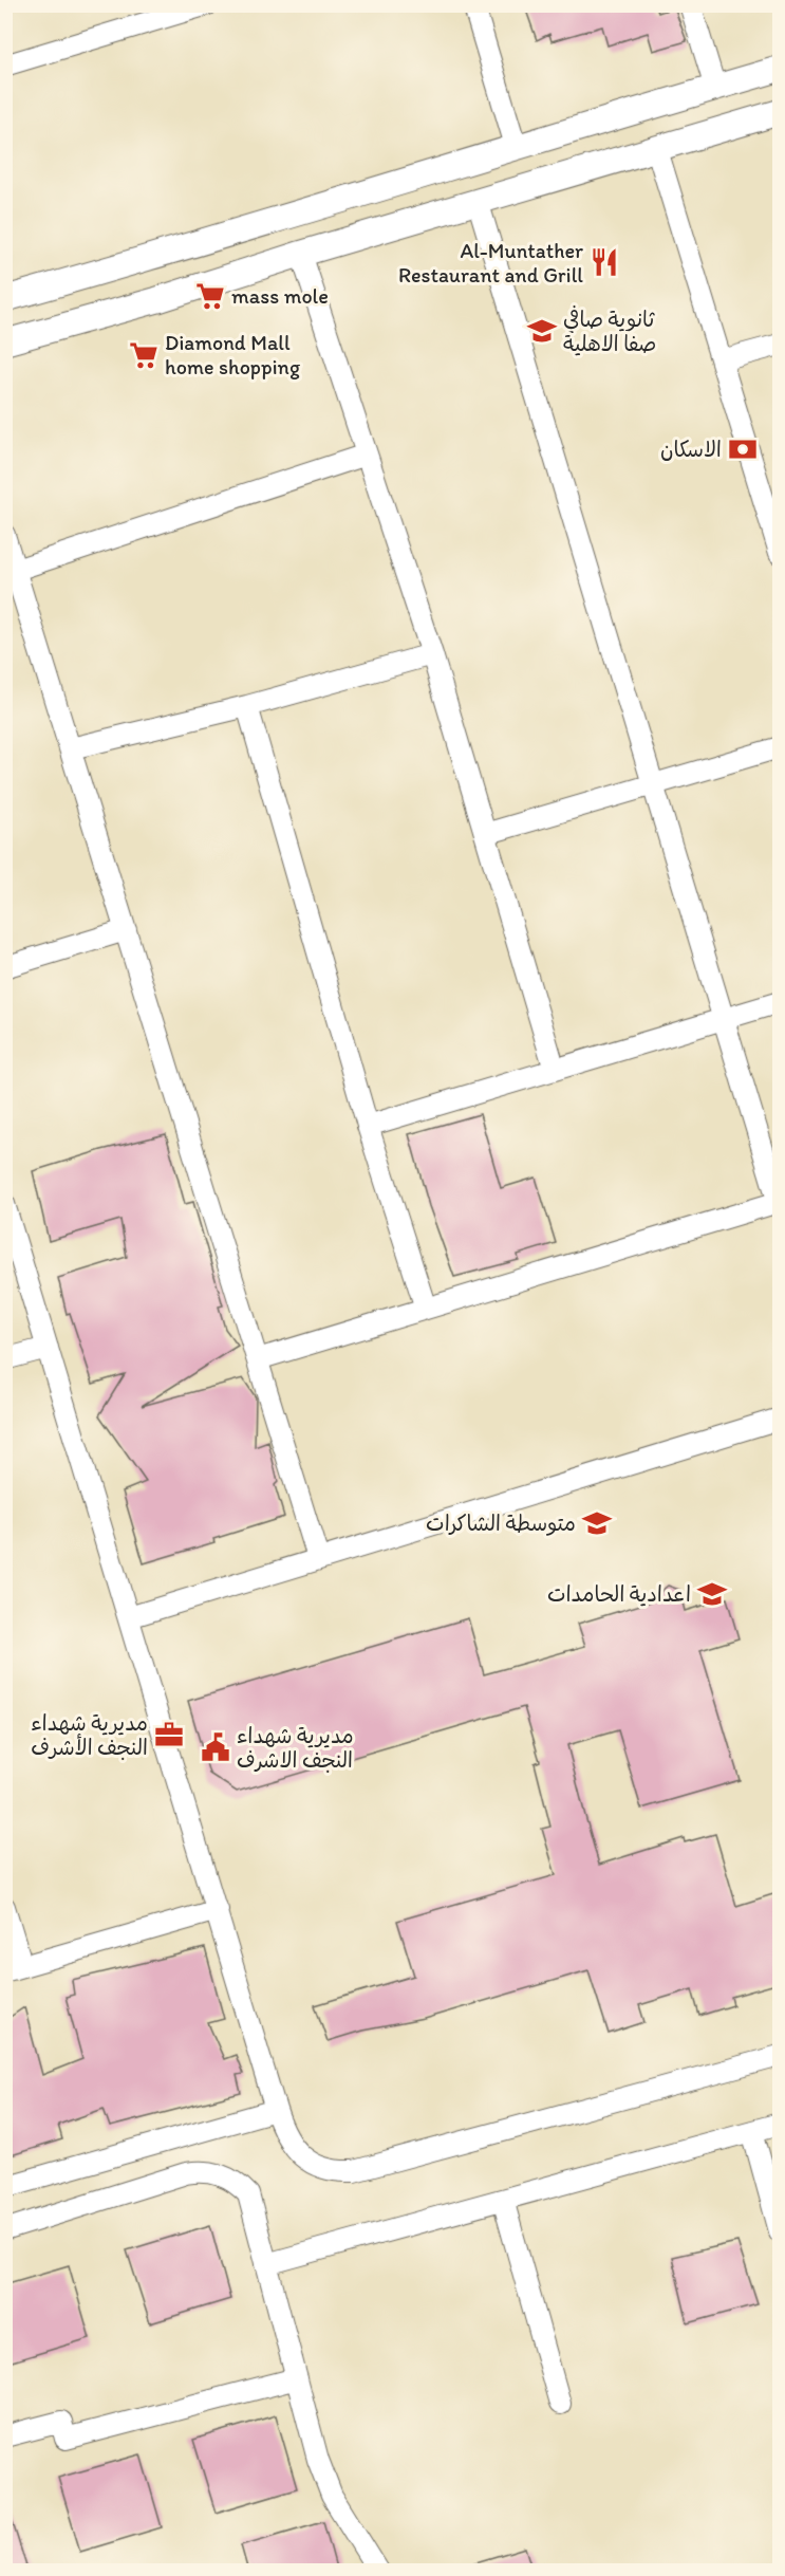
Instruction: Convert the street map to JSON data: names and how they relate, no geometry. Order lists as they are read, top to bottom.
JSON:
{
  "places": {
    "restaurant": ["Al-Muntather Restaurant and Grill"],
    "supermarket": ["mass mole", "Diamond Mall home shopping"],
    "school or university": ["ثانوية صافي صفا الاهلية", "متوسطة الشاكرات", "اعدادية الحامدات"],
    "bank": ["الاسكان"],
    "office": ["مديرية شهداء النجف الأشرف"],
    "public building": ["مديرية شهداء النجف الاشرف"]
  }
}
